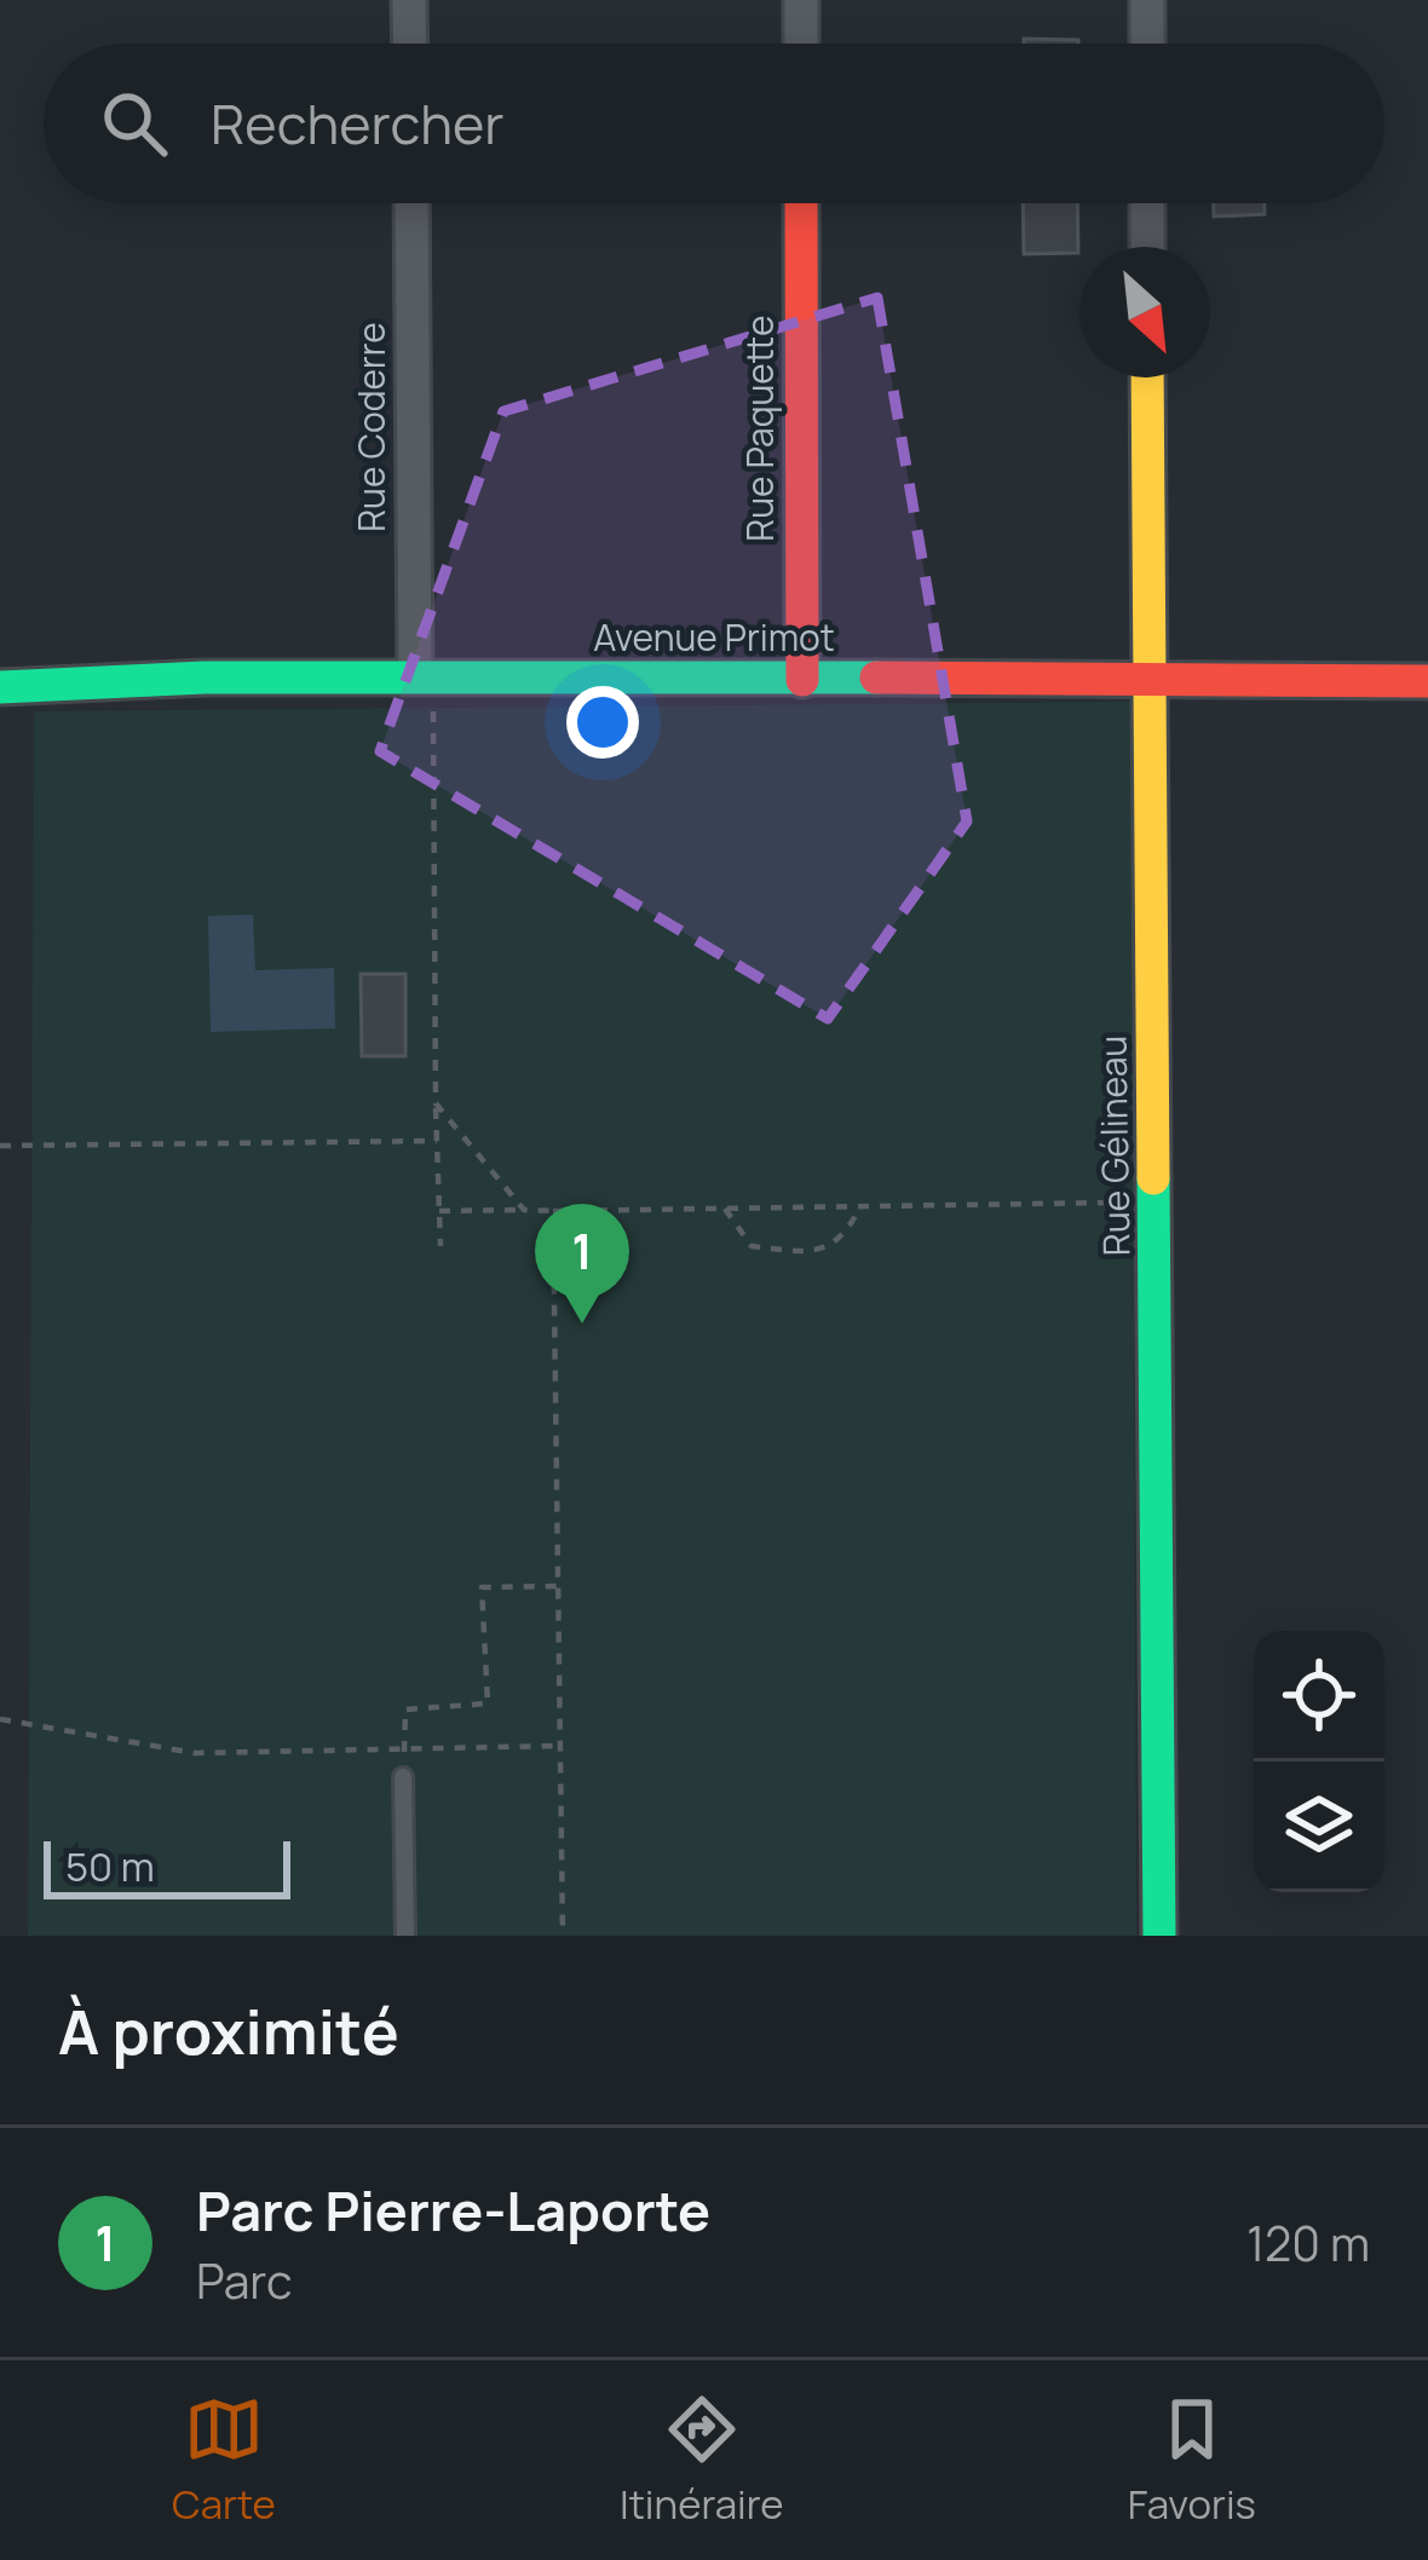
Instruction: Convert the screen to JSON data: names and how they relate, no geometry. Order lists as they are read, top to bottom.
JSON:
{
  "streets": {
    "street": [
      "Rue Coderre",
      "Rue Paquette",
      "Avenue Primot",
      "Rue Gélineau"
    ]
  },
  "crossings": [
    ["Rue Coderre", "Avenue Primot"],
    ["Rue Paquette", "Avenue Primot"],
    ["Avenue Primot", "Rue Gélineau"]
  ],
  "scale_bar": "50 m",
  "north": "bottom right",
  "page": {
    "search": "Rechercher",
    "pins": "1",
    "scale": "50 m",
    "heading": "À proximité",
    "list": [
      {
        "mark": "1",
        "name": "Parc Pierre-Laporte",
        "note": "Parc",
        "value": "120 m"
      }
    ],
    "nav": ["Carte", "Itinéraire", "Favoris"]
  }
}
